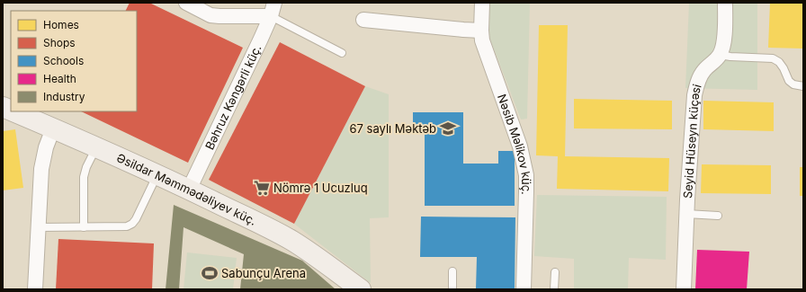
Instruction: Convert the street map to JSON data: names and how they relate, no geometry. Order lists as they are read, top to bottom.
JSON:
{
  "streets": {
    "street": [
      "Bəhruz Kəngərli küç.",
      "Seyid Hüseyn küçəsi",
      "Nəsib Məlikov küç.",
      "Əsildar Məmmədəliyev küç."
    ]
  },
  "crossings": [
    ["Bəhruz Kəngərli küç.", "Əsildar Məmmədəliyev küç."]
  ],
  "places": {
    "school or university": ["67 saylı Məktəb"],
    "supermarket": ["Nömrə 1 Ucuzluq"],
    "sports": ["Sabunçu Arena"]
  },
  "legend": [
    "Homes",
    "Shops",
    "Schools",
    "Health",
    "Industry"
  ]
}
